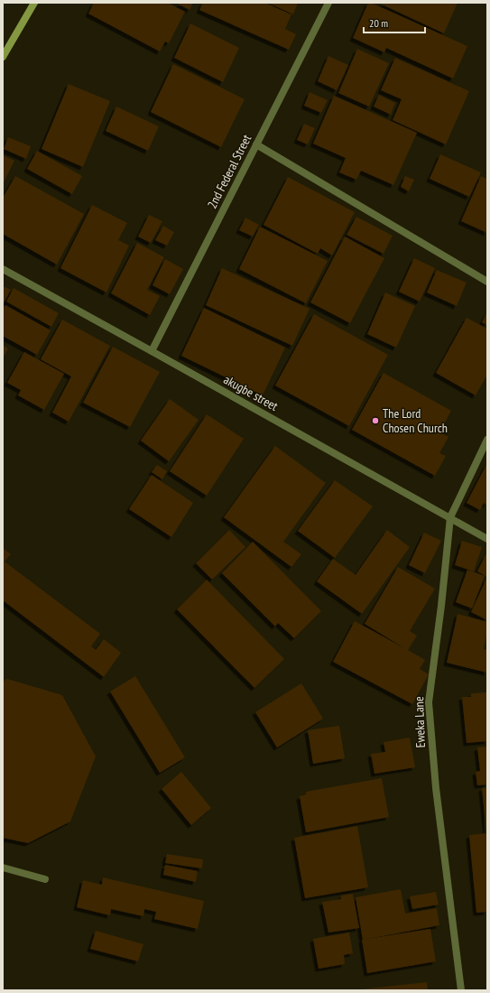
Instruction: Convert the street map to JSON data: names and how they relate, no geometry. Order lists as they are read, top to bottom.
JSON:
{
  "streets": {
    "street": ["2nd Federal Street", "akugbe street", "Eweka Lane"]
  },
  "crossings": [
    ["2nd Federal Street", "akugbe street"],
    ["akugbe street", "Eweka Lane"]
  ],
  "places": ["The Lord Chosen Church"],
  "scale_bar": "20 m"
}
